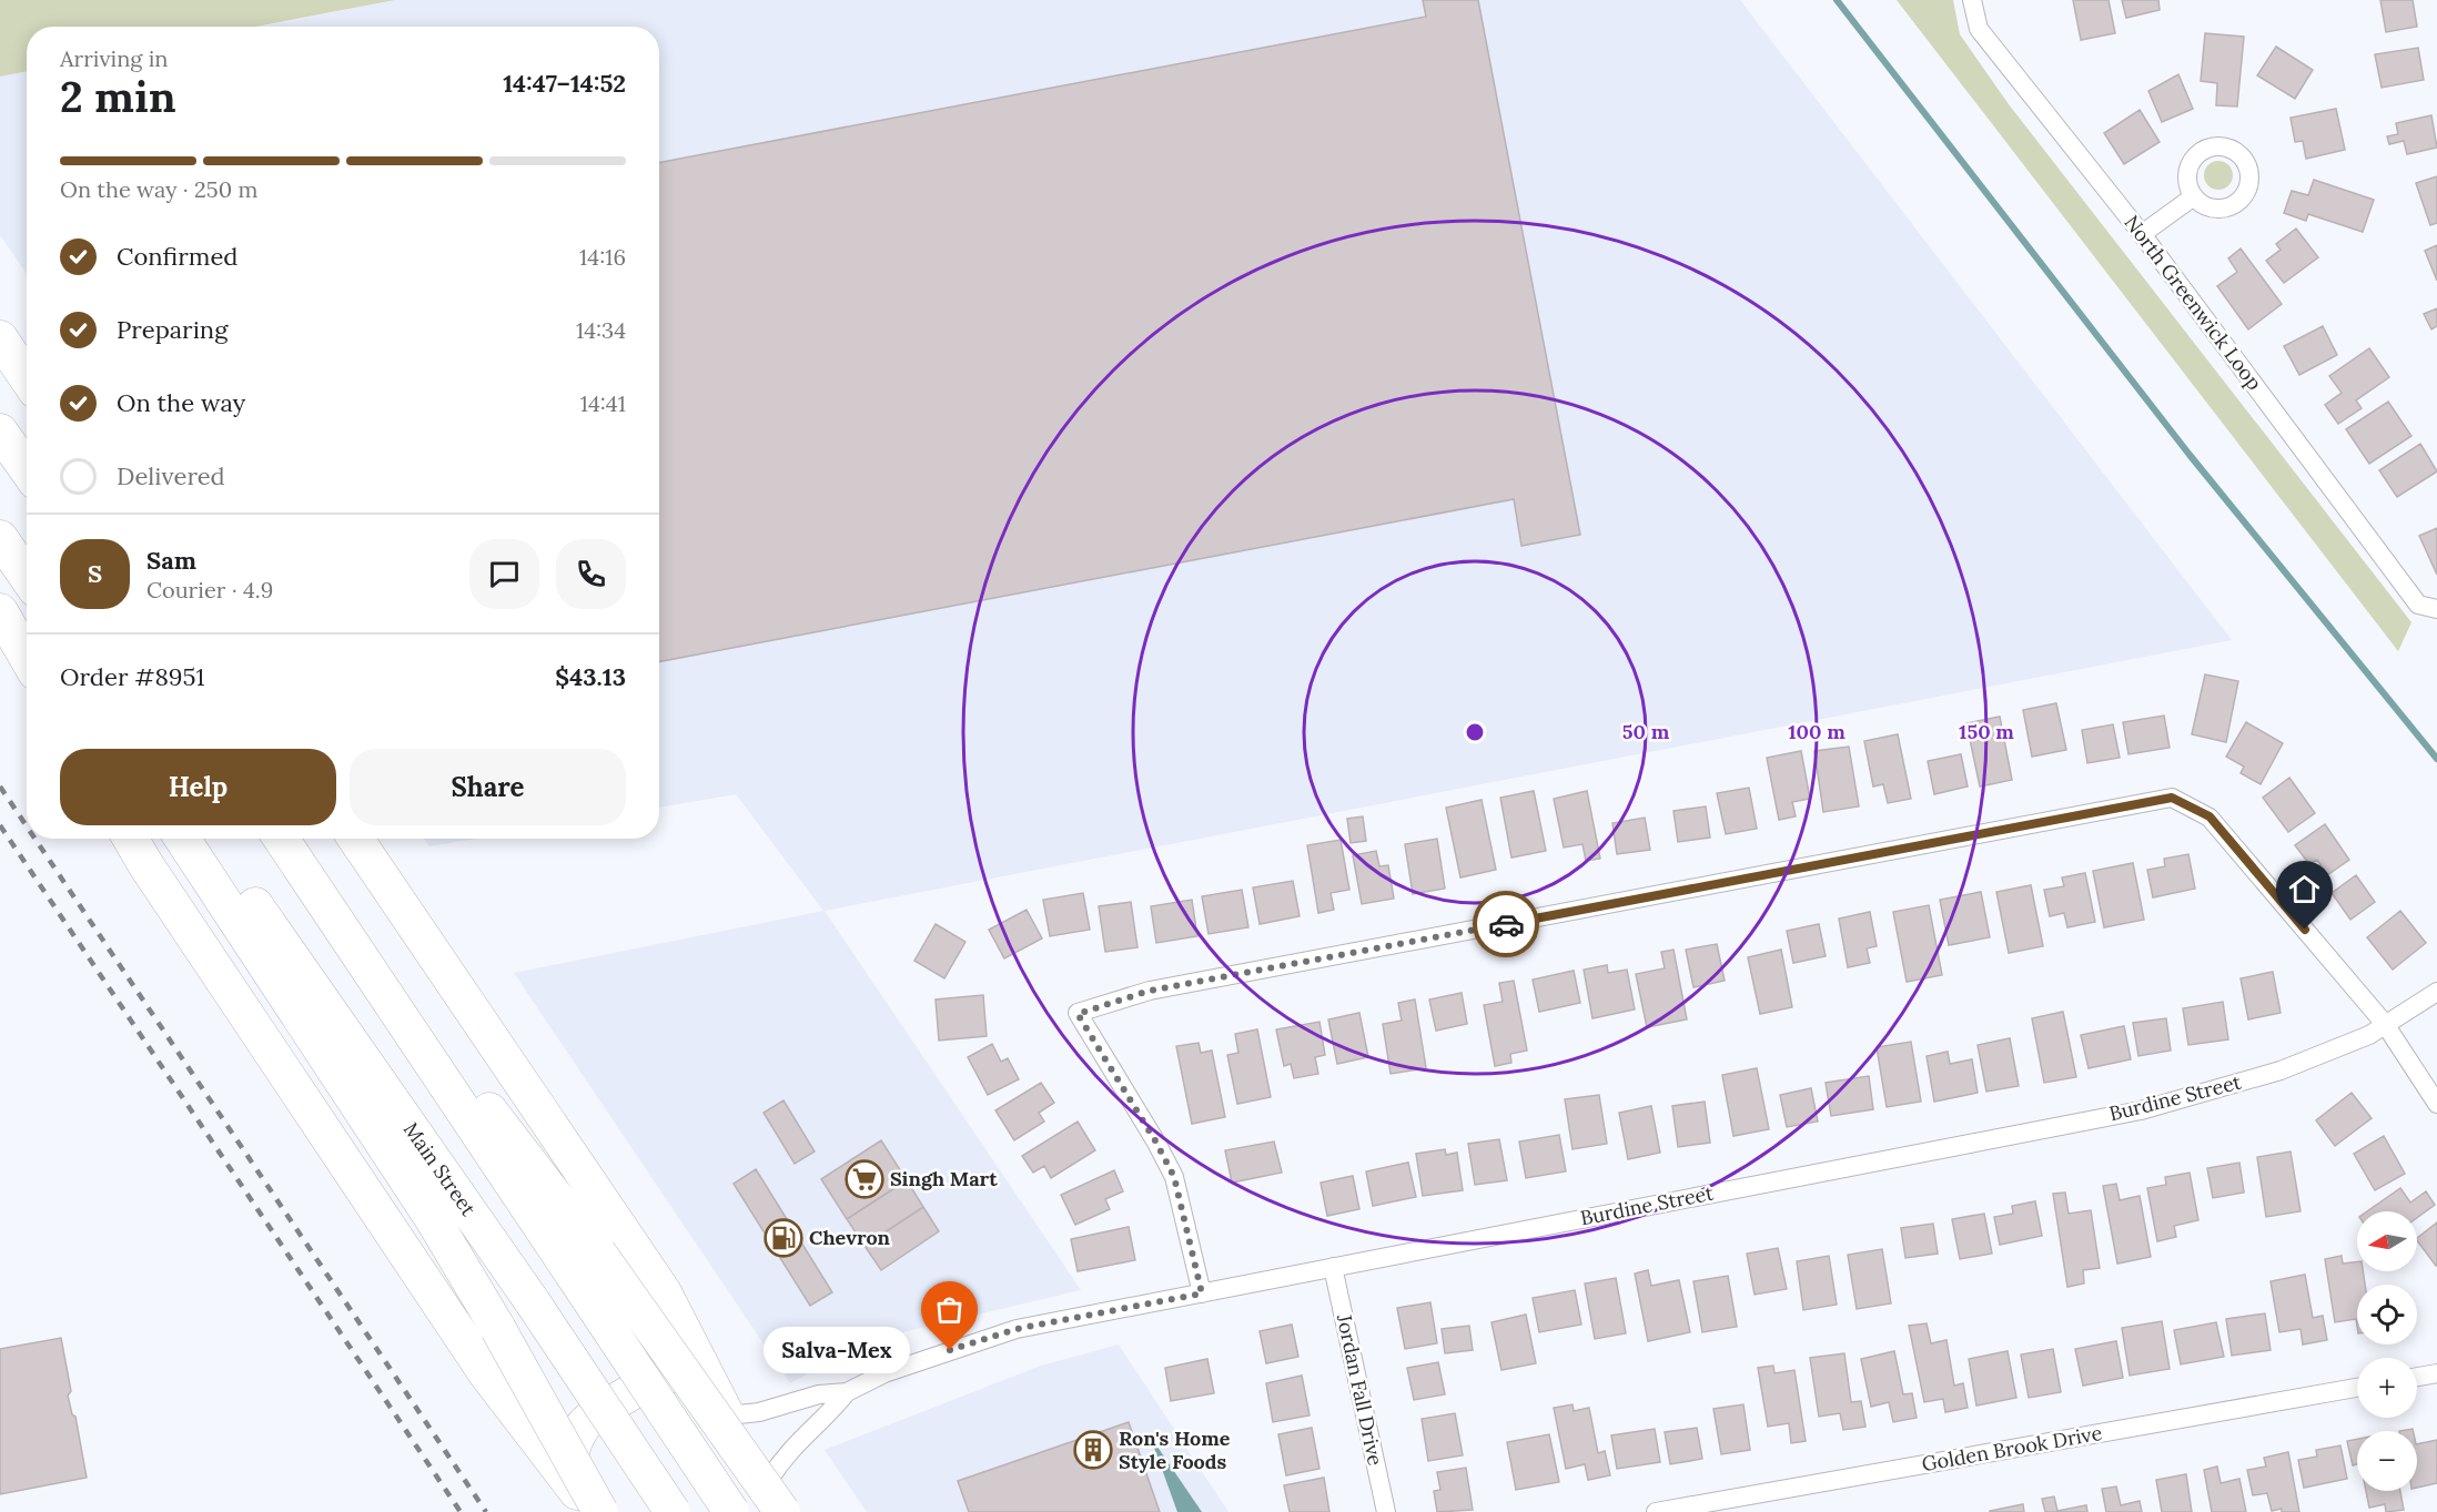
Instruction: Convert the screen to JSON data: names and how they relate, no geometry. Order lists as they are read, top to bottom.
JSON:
{
  "streets": {
    "highway": ["Main Street"],
    "street": [
      "North Greenwick Loop",
      "Burdine Street",
      "Jordan Fall Drive",
      "Golden Brook Drive"
    ]
  },
  "crossings": [
    ["Burdine Street", "Jordan Fall Drive"]
  ],
  "places": {
    "supermarket": ["Singh Mart"],
    "fuel station": ["Chevron"],
    "other": ["Salva-Mex"],
    "building": ["Ron's Home Style Foods"]
  },
  "north": "left",
  "page": {
    "heading": ["2 min", "Arriving in", "14:47–14:52"],
    "panel": [
      "Sam",
      "Courier · 4.9",
      "Order #8951",
      "$43.13"
    ],
    "bar": "On the way · 250 m",
    "list": [
      ["Confirmed", "14:16"],
      ["Preparing", "14:34"],
      ["On the way", "14:41"],
      "Delivered"
    ],
    "round": "S",
    "buttons": ["Help", "Share"],
    "map_buttons": ["+", "−"],
    "bubble": "Salva-Mex"
  },
  "rings": ["50 m", "100 m", "150 m"]
}
